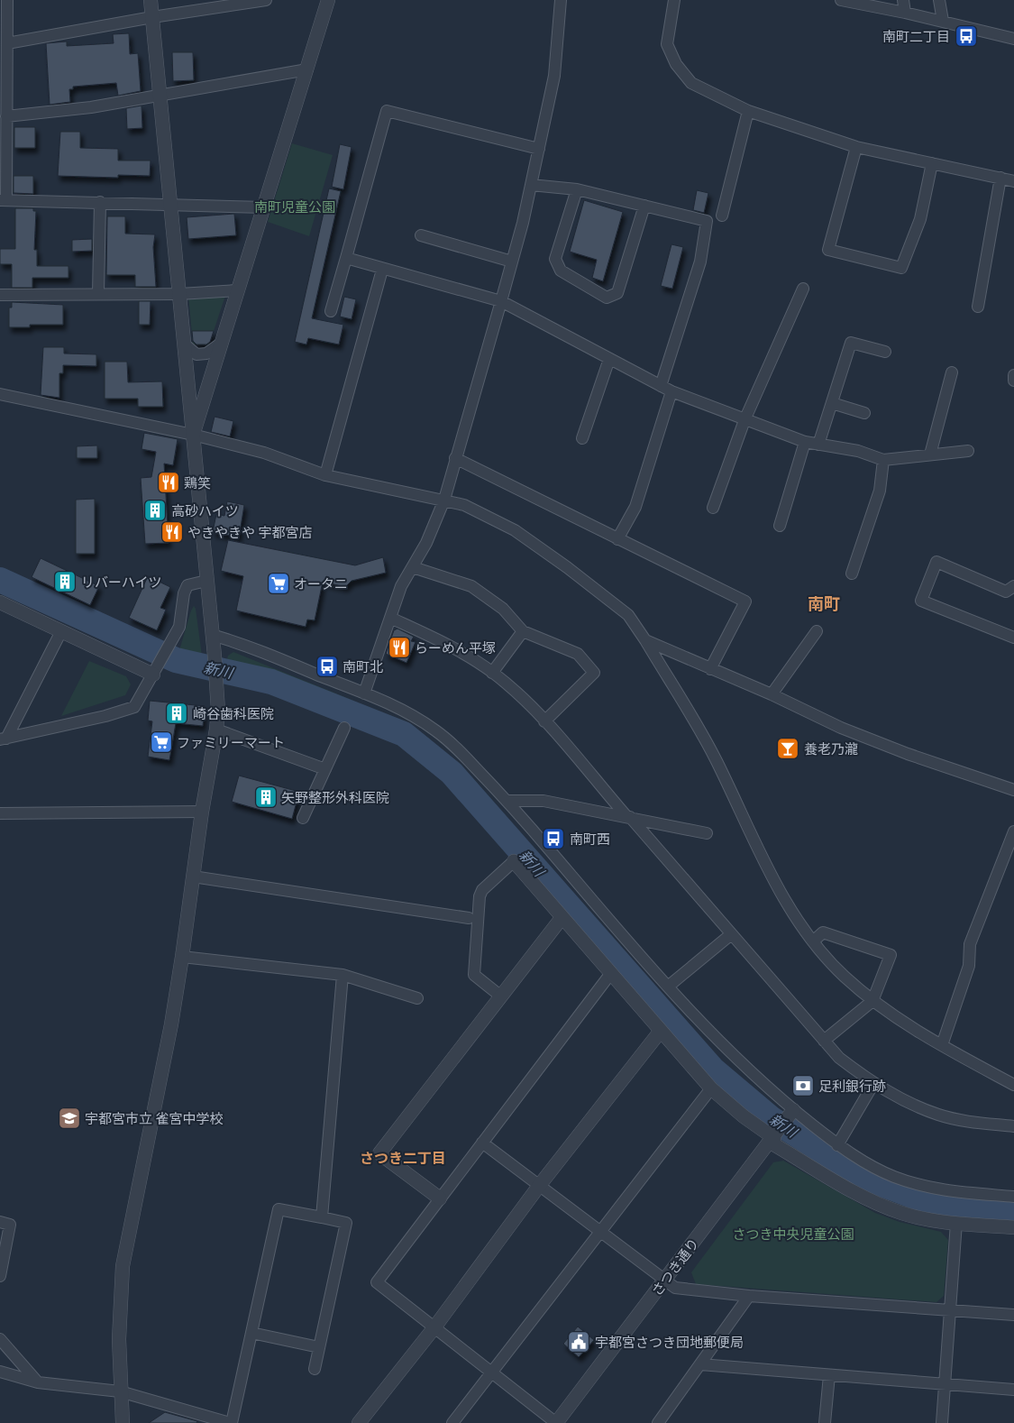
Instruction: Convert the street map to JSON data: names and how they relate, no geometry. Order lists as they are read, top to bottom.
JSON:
{
  "streets": {
    "street": ["さつき通り"]
  },
  "districts": ["南町", "さつき二丁目"],
  "water": ["新川"],
  "parks": ["南町児童公園", "さつき中央児童公園"],
  "places": {
    "bus stop": ["南町二丁目", "南町北", "南町西"],
    "restaurant": ["鶏笑", "やきやきや 宇都宮店", "らーめん平塚"],
    "building": [
      "高砂ハイツ",
      "リバーハイツ",
      "崎谷歯科医院",
      "矢野整形外科医院"
    ],
    "supermarket": ["オータニ", "ファミリーマート"],
    "bar": ["養老乃瀧"],
    "bank": ["足利銀行跡"],
    "school or university": ["宇都宮市立 雀宮中学校"],
    "public building": ["宇都宮さつき団地郵便局"]
  }
}
